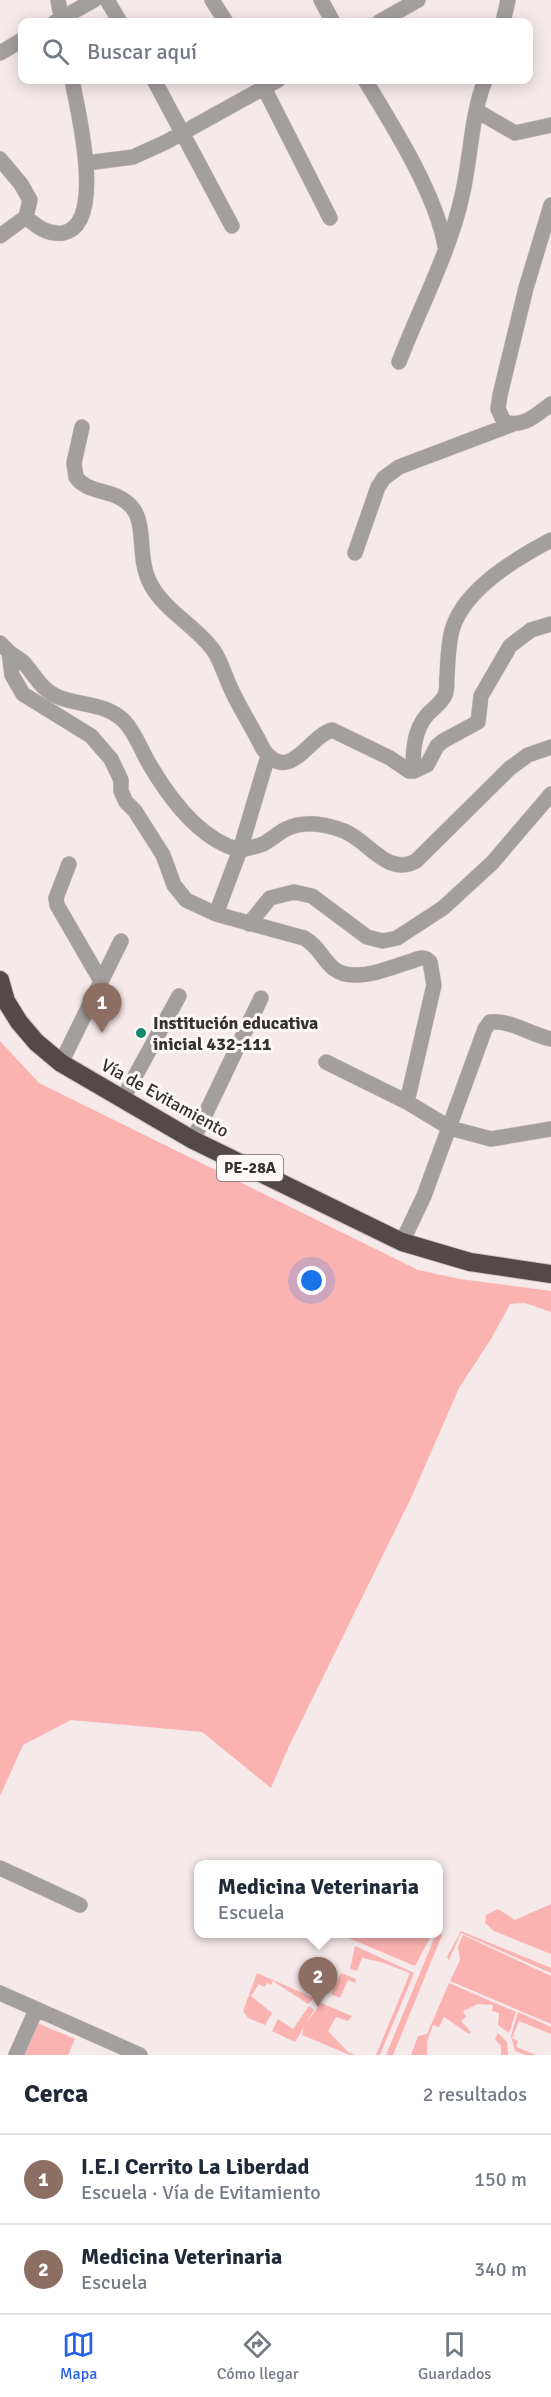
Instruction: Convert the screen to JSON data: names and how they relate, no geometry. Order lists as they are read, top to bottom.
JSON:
{
  "streets": {
    "highway": ["Vía de Evitamiento", "PE-28A"]
  },
  "places": ["Institución educativa inicial 432-111"],
  "page": {
    "search": "Buscar aquí",
    "pins": ["1", "2"],
    "popup": ["Medicina Veterinaria", "Escuela"],
    "heading": ["Cerca", "2 resultados"],
    "list": [
      {
        "mark": "1",
        "name": "I.E.I Cerrito La Liberdad",
        "note": "Escuela · Vía de Evitamiento",
        "value": "150 m"
      },
      {
        "mark": "2",
        "name": "Medicina Veterinaria",
        "note": "Escuela",
        "value": "340 m"
      }
    ],
    "nav": ["Mapa", "Cómo llegar", "Guardados"]
  }
}
